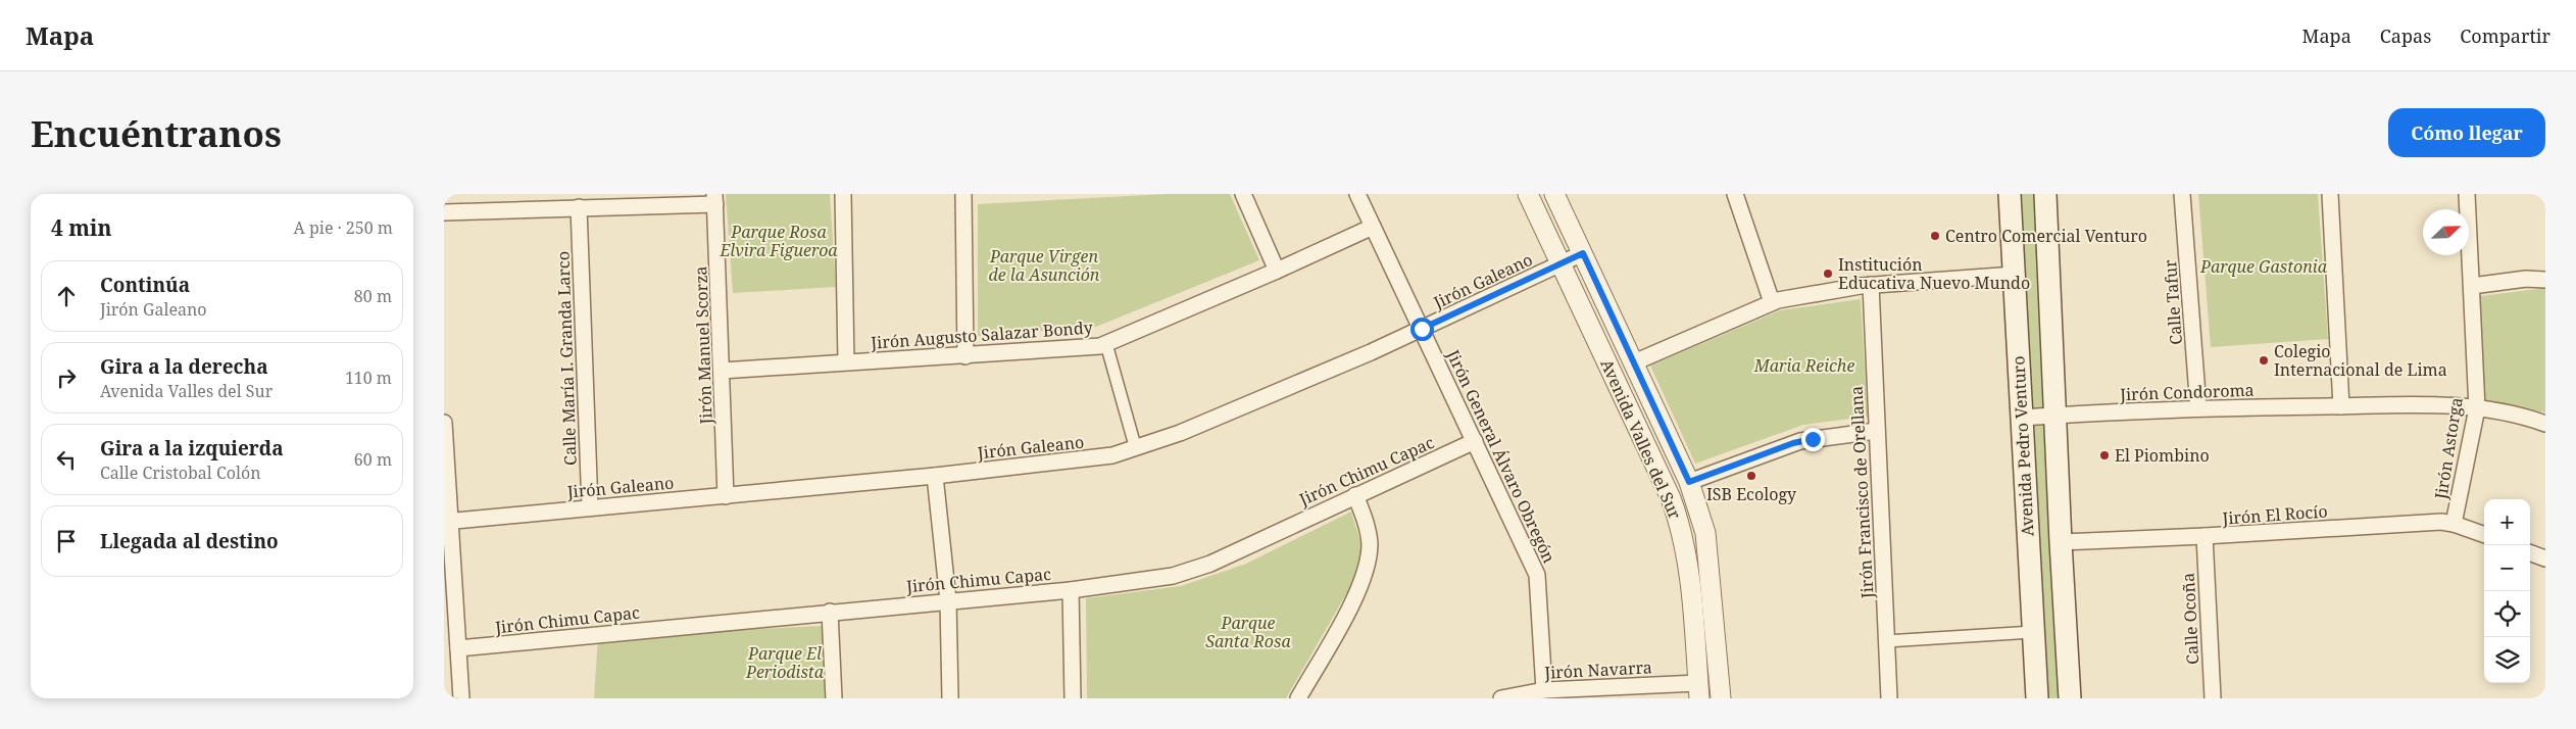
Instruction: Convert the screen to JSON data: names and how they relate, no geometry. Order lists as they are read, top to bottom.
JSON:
{
  "streets": {
    "main road": ["Avenida Pedro Venturo"],
    "street": [
      "Jirón Galeano",
      "Calle Tafur",
      "Jirón Augusto Salazar Bondy",
      "Jirón Manuel Scorza",
      "Calle María I. Granda Larco",
      "Jirón Condoroma",
      "Avenida Valles del Sur",
      "Jirón Astorga",
      "Jirón General Álvaro Obregón",
      "Jirón Chimu Capac",
      "Jirón Francisco de Orellana",
      "Jirón El Rocío",
      "Calle Ocoña",
      "Jirón Navarra"
    ]
  },
  "crossings": [
    ["Jirón Galeano", "Jirón Manuel Scorza"],
    ["Jirón Galeano", "Calle María I. Granda Larco"],
    ["Jirón Galeano", "Avenida Valles del Sur"],
    ["Jirón Galeano", "Jirón General Álvaro Obregón"],
    ["Calle Tafur", "Jirón Condoroma"],
    ["Jirón Augusto Salazar Bondy", "Jirón Manuel Scorza"],
    ["Jirón Augusto Salazar Bondy", "Jirón General Álvaro Obregón"],
    ["Jirón Condoroma", "Avenida Pedro Venturo"],
    ["Jirón Condoroma", "Jirón Astorga"],
    ["Avenida Valles del Sur", "Jirón Navarra"],
    ["Avenida Pedro Venturo", "Jirón El Rocío"],
    ["Jirón Astorga", "Jirón El Rocío"],
    ["Jirón General Álvaro Obregón", "Jirón Chimu Capac"],
    ["Jirón General Álvaro Obregón", "Jirón Navarra"],
    ["Jirón El Rocío", "Calle Ocoña"]
  ],
  "parks": [
    "Parque Rosa Elvira Figueroa",
    "Parque Virgen de la Asunción",
    "Parque Gastonia",
    "Maria Reiche",
    "Parque Santa Rosa",
    "Parque El Periodista"
  ],
  "places": [
    "Centro Comercial Venturo",
    "Institución Educativa Nuevo Mundo",
    "Colegio Internacional de Lima",
    "El Piombino",
    "ISB Ecology"
  ],
  "north": "top right",
  "page": {
    "header": "Mapa",
    "nav": ["Mapa", "Capas", "Compartir"],
    "buttons": "Cómo llegar",
    "title": "Encuéntranos",
    "heading": ["4 min", "A pie · 250 m"],
    "list": [
      ["Continúa", "Jirón Galeano", "80 m"],
      ["Gira a la derecha", "Avenida Valles del Sur", "110 m"],
      ["Gira a la izquierda", "Calle Cristobal Colón", "60 m"],
      "Llegada al destino"
    ],
    "map_buttons": ["+", "−"]
  }
}
